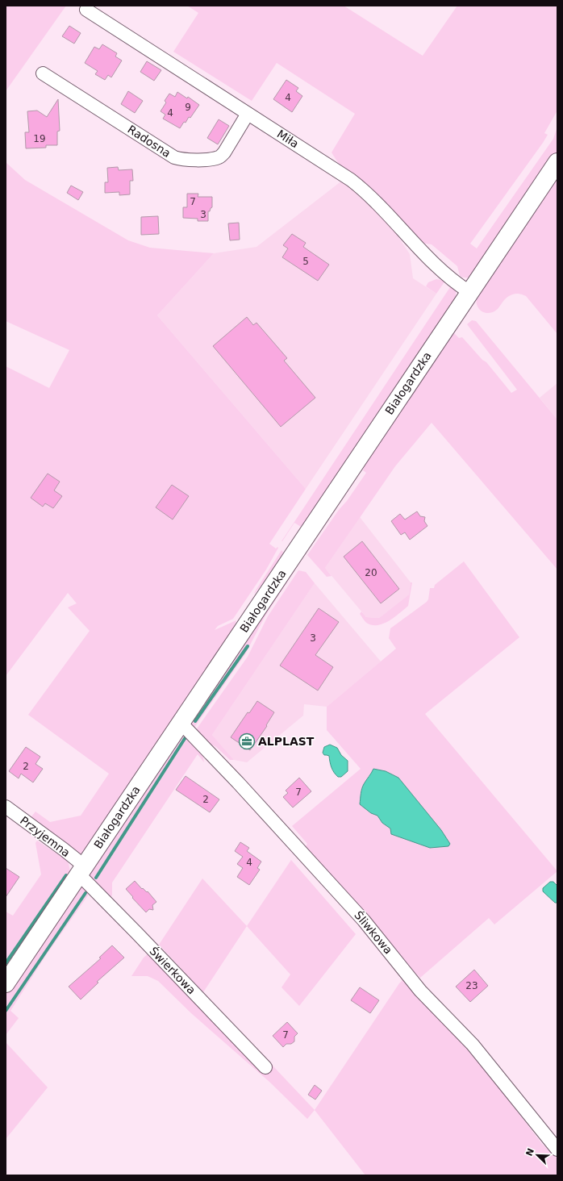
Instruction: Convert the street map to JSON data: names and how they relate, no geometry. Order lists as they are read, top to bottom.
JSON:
{
  "streets": {
    "main road": ["Białogardzka"],
    "street": [
      "Miła",
      "Radosna",
      "Przyjemna",
      "Śliwkowa",
      "Świerkowa"
    ]
  },
  "crossings": [
    ["Miła", "Radosna"],
    ["Miła", "Białogardzka"],
    ["Białogardzka", "Przyjemna"],
    ["Białogardzka", "Śliwkowa"],
    ["Białogardzka", "Świerkowa"],
    ["Przyjemna", "Świerkowa"]
  ],
  "places": {
    "office": ["ALPLAST"]
  },
  "house_numbers": [
    "4",
    "9",
    "4",
    "19",
    "7",
    "3",
    "5",
    "20",
    "3",
    "2",
    "7",
    "2",
    "4",
    "23",
    "7"
  ],
  "north": "top left"
}
